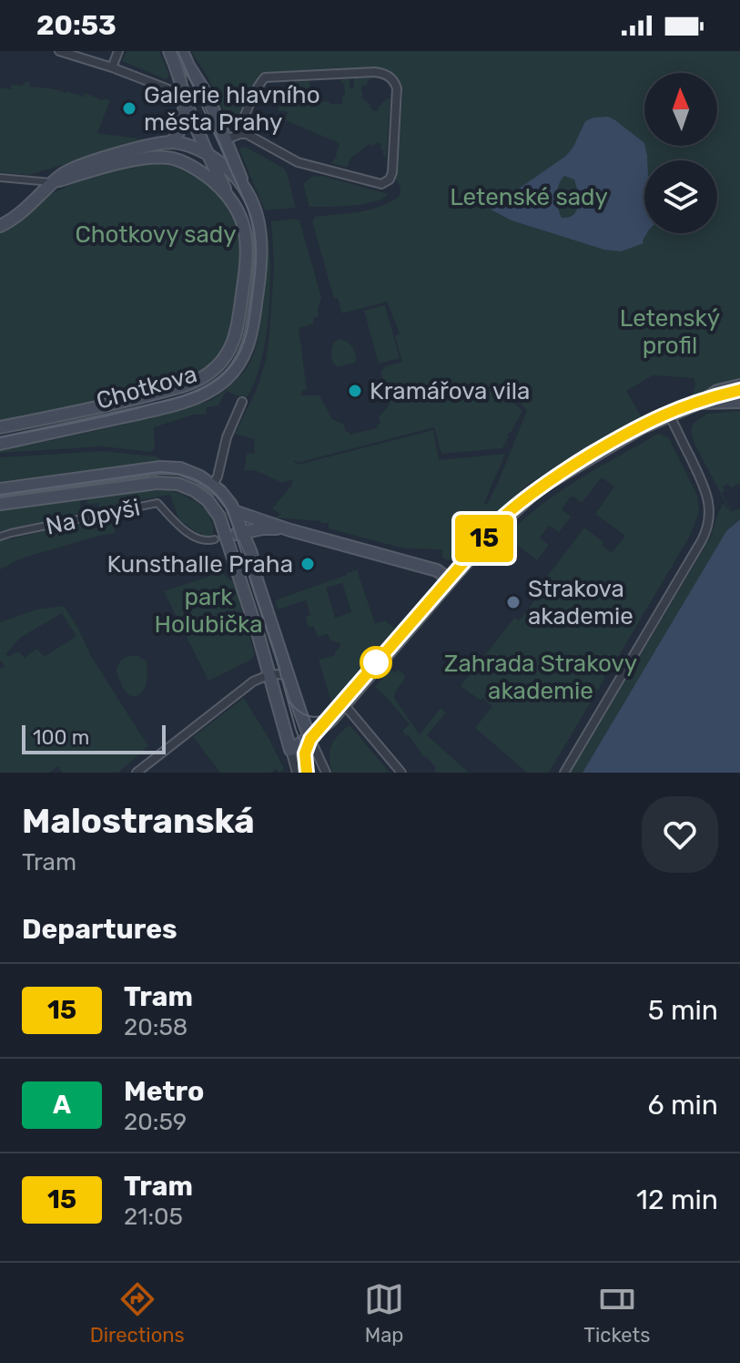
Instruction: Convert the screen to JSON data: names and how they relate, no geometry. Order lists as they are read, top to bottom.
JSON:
{
  "streets": {
    "main road": ["Chotkova"],
    "street": ["Na Opyši"]
  },
  "parks": [
    "Letenské sady",
    "Chotkovy sady",
    "Letenský profil",
    "park Holubička",
    "Zahrada Strakovy akademie"
  ],
  "places": [
    "Galerie hlavního města Prahy",
    "Kramářova vila",
    "Kunsthalle Praha",
    "Strakova akademie"
  ],
  "lines": ["tram line 15"],
  "scale_bar": "100 m",
  "north": "top",
  "page": {
    "status": "20:53",
    "on_map": "15",
    "scale": "100 m",
    "heading": [
      ["Malostranská", "Tram"],
      "Departures"
    ],
    "list": [
      {
        "mark": "15",
        "name": "Tram",
        "note": "20:58",
        "value": "5 min"
      },
      {
        "mark": "A",
        "name": "Metro",
        "note": "20:59",
        "value": "6 min"
      },
      {
        "mark": "15",
        "name": "Tram",
        "note": "21:05",
        "value": "12 min"
      }
    ],
    "tabs": ["Directions", "Map", "Tickets"]
  }
}
